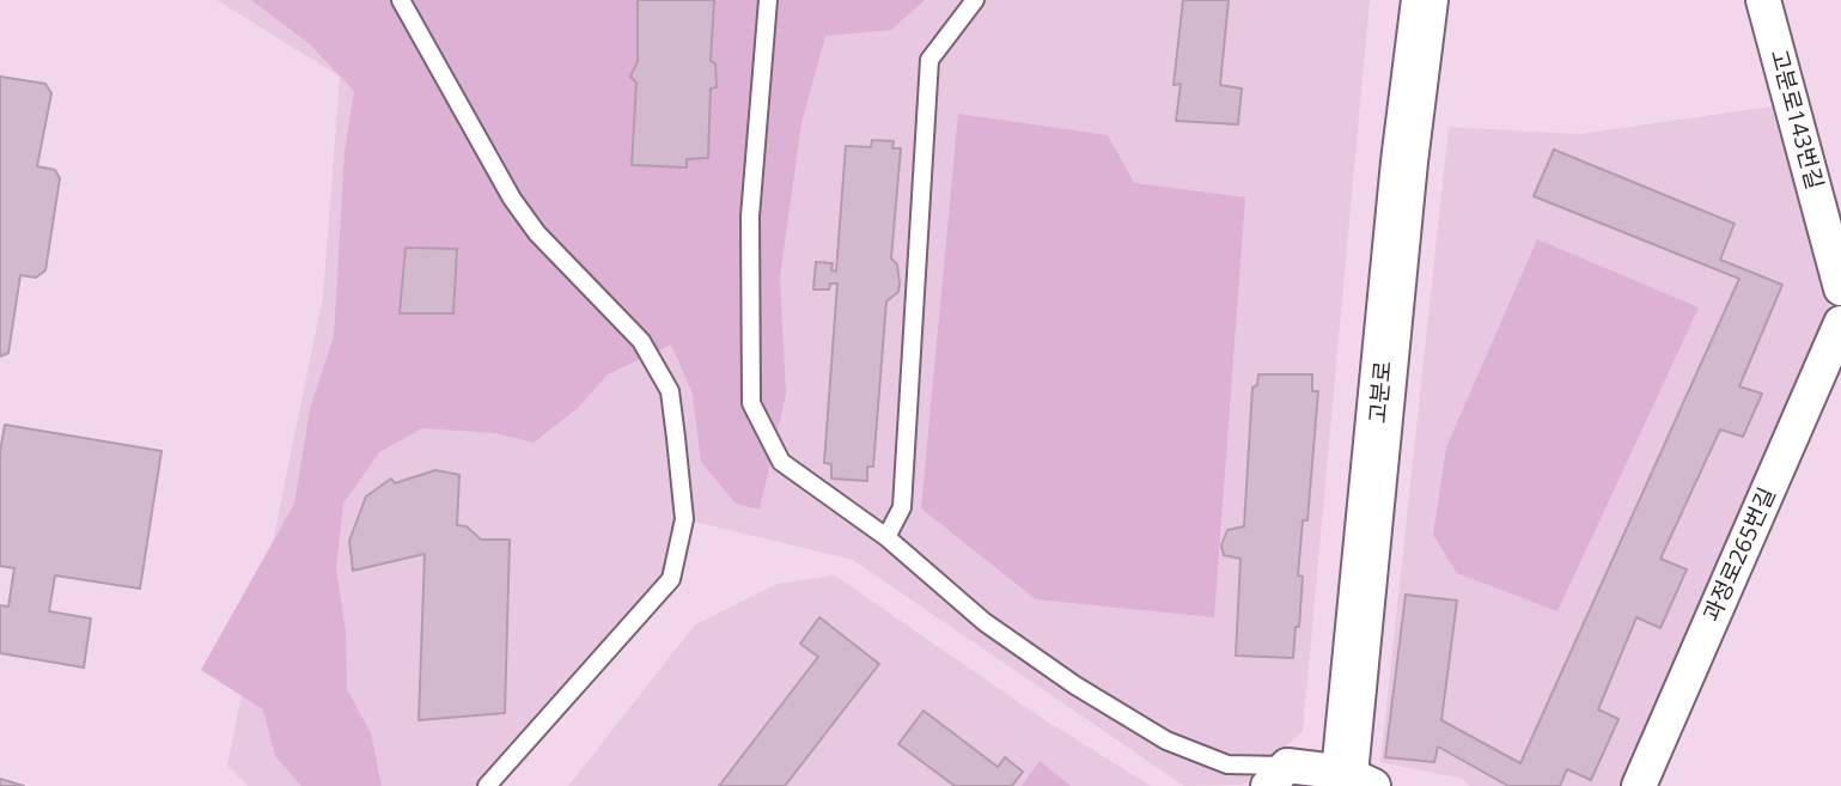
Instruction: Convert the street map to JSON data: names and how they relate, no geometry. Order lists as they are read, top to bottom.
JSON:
{
  "streets": {
    "main road": ["고분로"],
    "street": ["고분로143번길", "과정로265번길"]
  }
}
